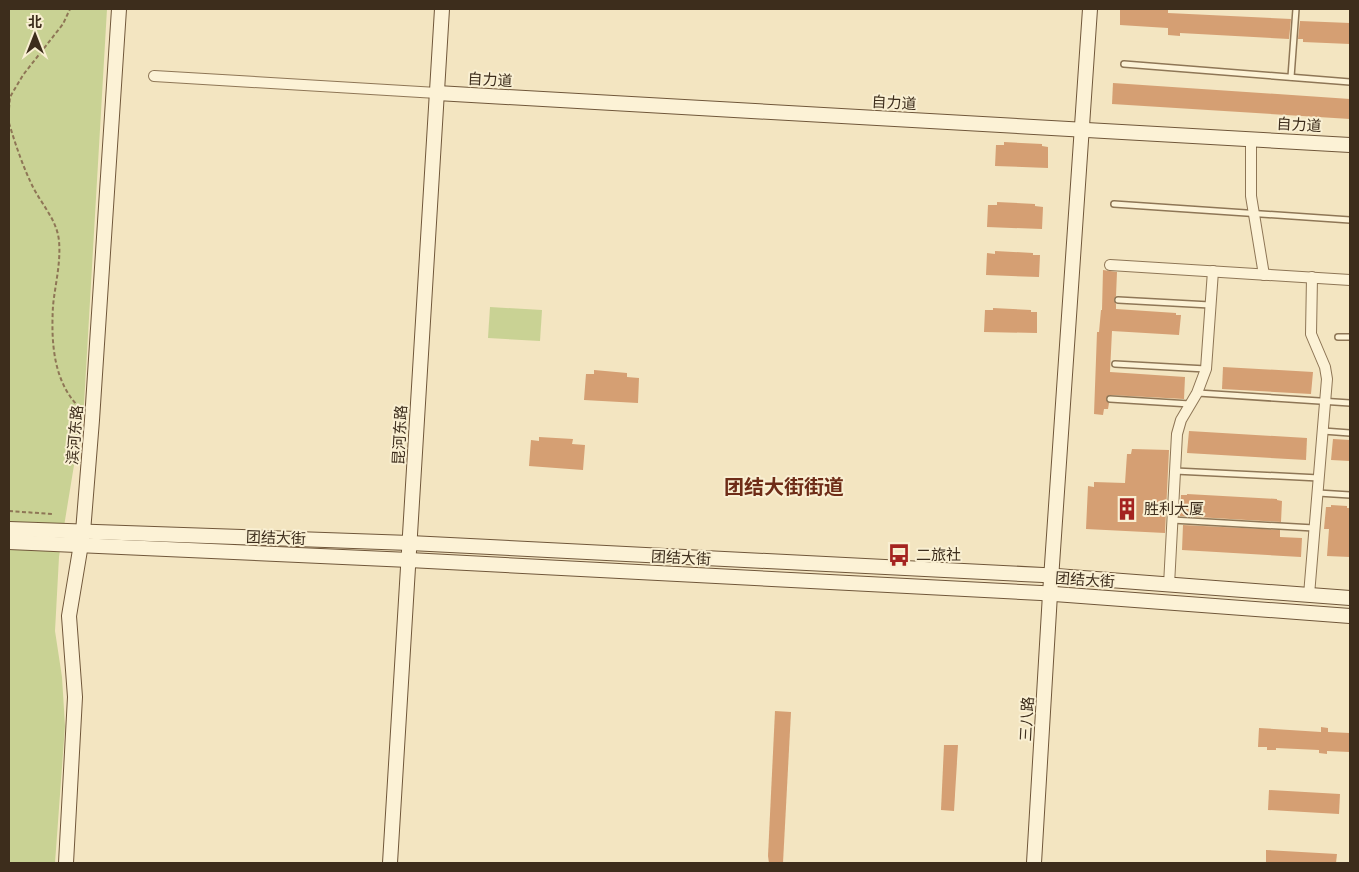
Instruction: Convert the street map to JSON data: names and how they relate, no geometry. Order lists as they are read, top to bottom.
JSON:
{
  "streets": {
    "main road": [
      "自力道",
      "滨河东路",
      "昆河东路",
      "团结大街",
      "三八路"
    ]
  },
  "crossings": [
    ["自力道", "昆河东路"],
    ["自力道", "三八路"],
    ["滨河东路", "团结大街"],
    ["昆河东路", "团结大街"],
    ["团结大街", "三八路"]
  ],
  "districts": ["团结大街街道"],
  "places": {
    "building": ["胜利大厦"],
    "bus stop": ["二旅社"]
  },
  "north": "top"
}
